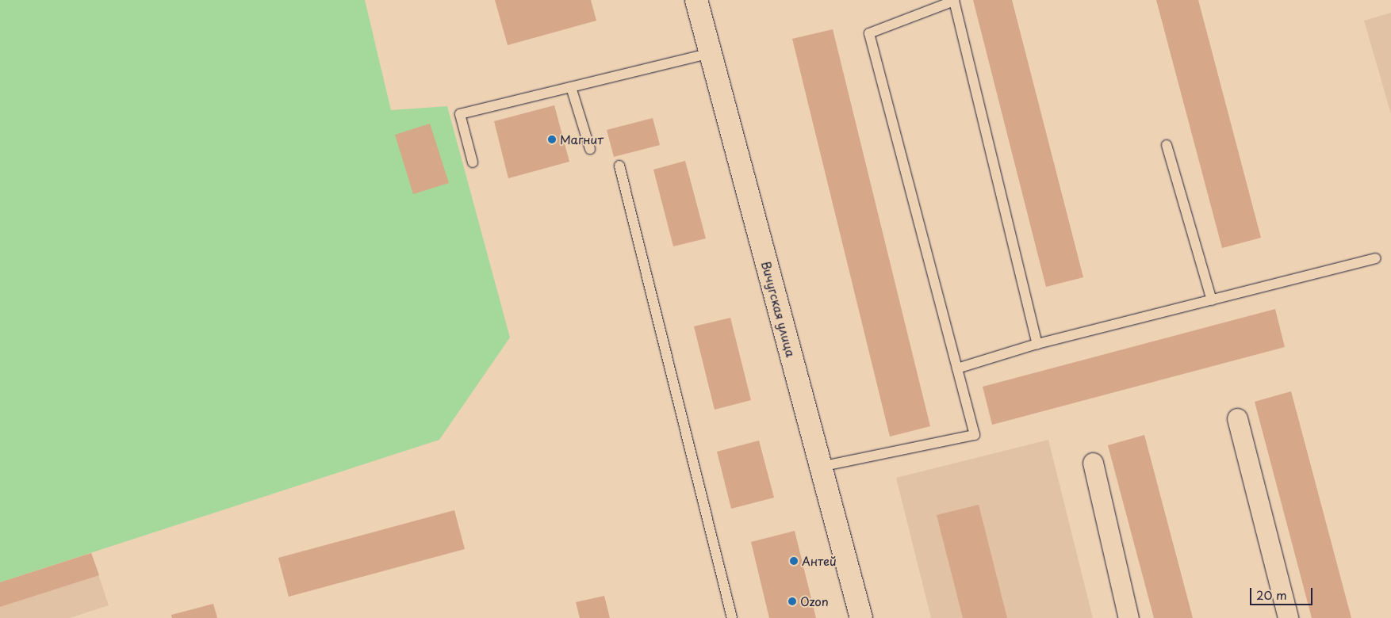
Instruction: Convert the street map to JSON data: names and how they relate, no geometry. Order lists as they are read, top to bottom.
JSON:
{
  "streets": {
    "main road": ["Вичугская улица"]
  },
  "places": ["Магнит", "Антей", "Ozon"],
  "scale_bar": "20 m"
}
